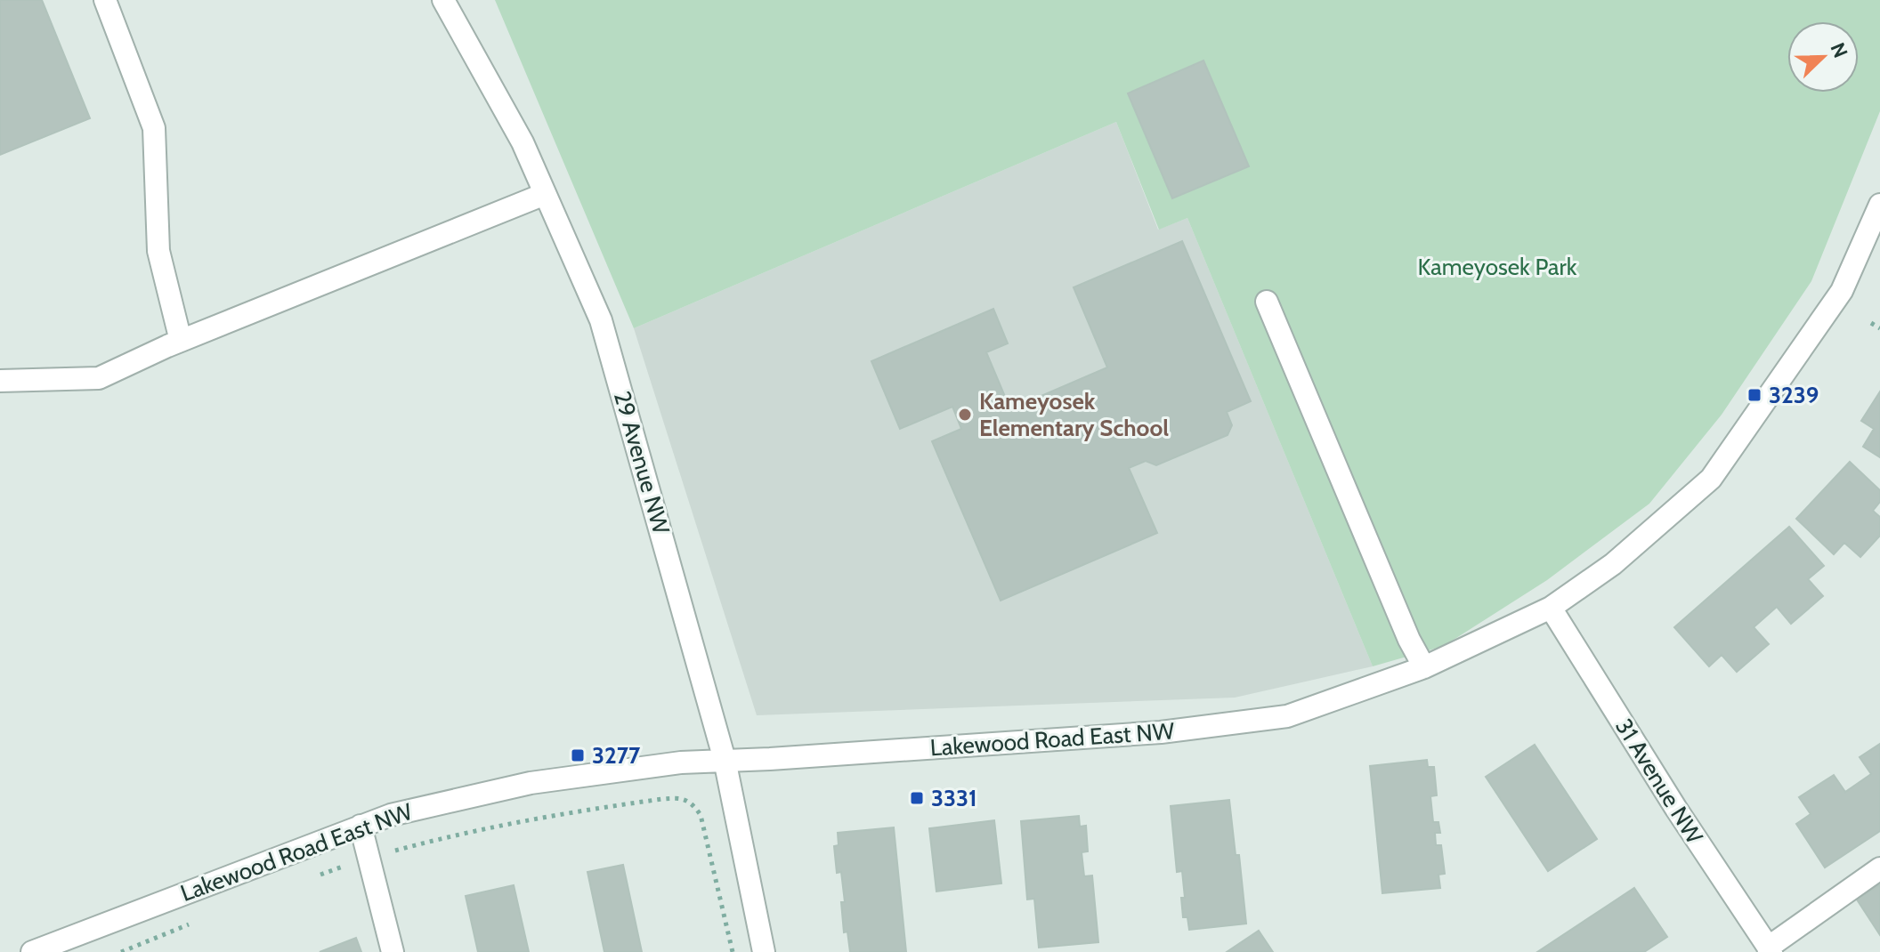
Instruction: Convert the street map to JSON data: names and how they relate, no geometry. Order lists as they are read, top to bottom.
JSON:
{
  "streets": {
    "street": ["29 Avenue NW", "Lakewood Road East NW", "31 Avenue NW"]
  },
  "crossings": [
    ["29 Avenue NW", "Lakewood Road East NW"],
    ["Lakewood Road East NW", "31 Avenue NW"]
  ],
  "parks": ["Kameyosek Park"],
  "places": {
    "transit": ["3239", "3277", "3331"],
    "other": ["Kameyosek Elementary School"]
  },
  "north": "top right"
}
